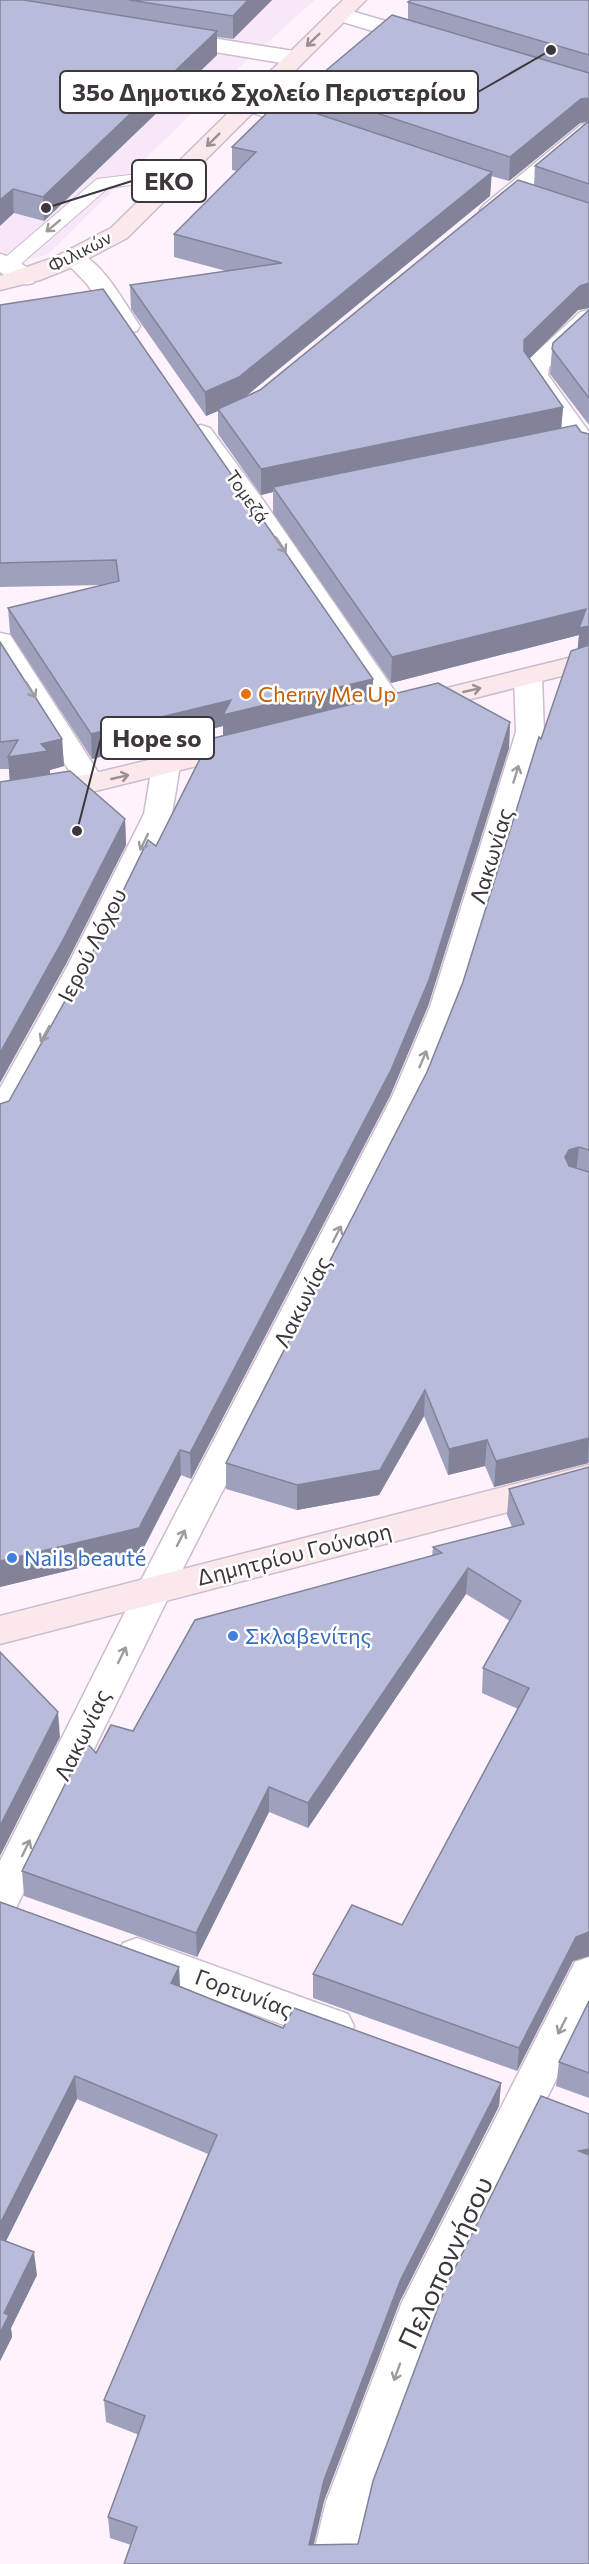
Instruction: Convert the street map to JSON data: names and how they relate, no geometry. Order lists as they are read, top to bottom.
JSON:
{
  "streets": {
    "street": [
      "Φιλικών",
      "Τομεζά",
      "Λακωνίας",
      "Ιερού Λόχου",
      "Δημητρίου Γούναρη",
      "Γορτυνίας",
      "Πελοποννήσου"
    ]
  },
  "crossings": [
    ["Τομεζά", "Λακωνίας"],
    ["Λακωνίας", "Δημητρίου Γούναρη"]
  ],
  "one_way": ["Λακωνίας", "Ιερού Λόχου", "Πελοποννήσου"],
  "places": [
    "35ο Δημοτικό Σχολείο Περιστερίου",
    "EKO",
    "Cherry Me Up",
    "Hope so",
    "Nails beauté",
    "Σκλαβενίτης"
  ]
}
